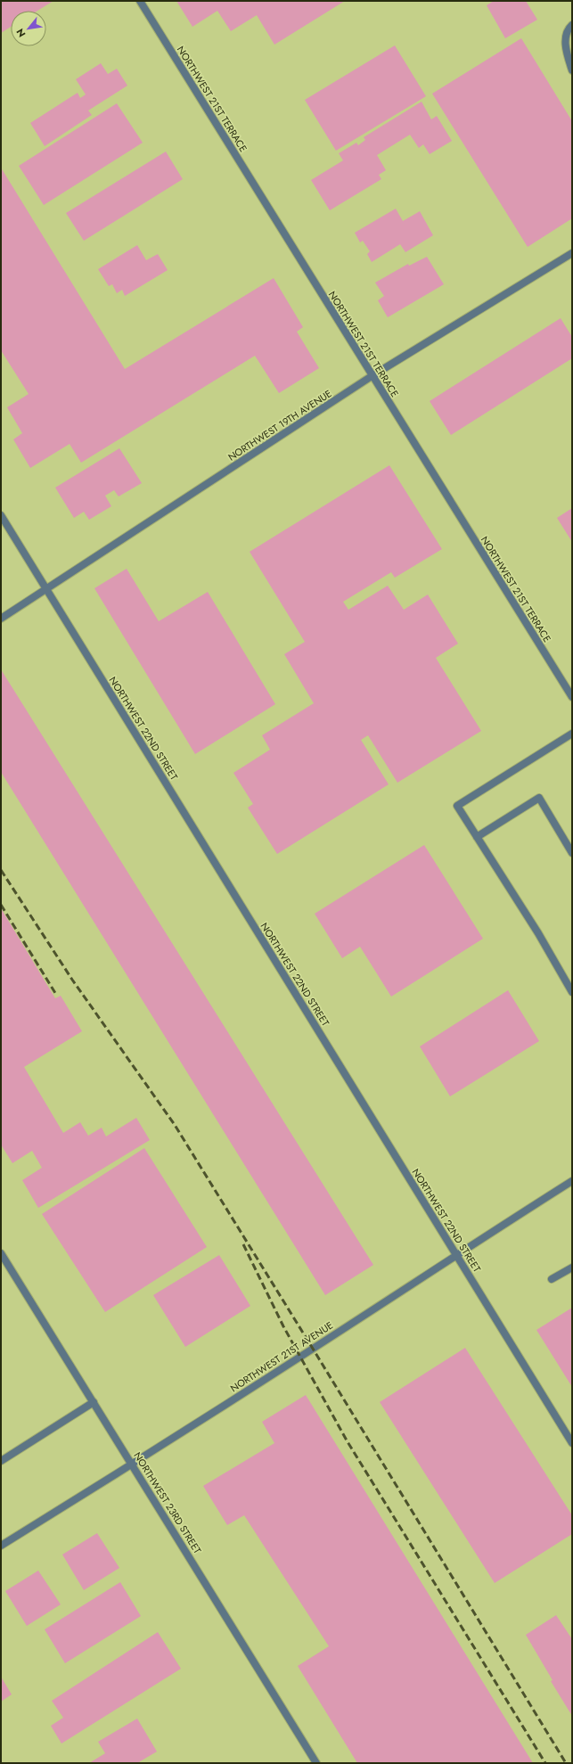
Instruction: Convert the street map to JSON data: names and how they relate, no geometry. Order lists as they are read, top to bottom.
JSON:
{
  "streets": {
    "street": [
      "NORTHWEST 21ST TERRACE",
      "NORTHWEST 19TH AVENUE",
      "NORTHWEST 22ND STREET",
      "NORTHWEST 21ST AVENUE",
      "NORTHWEST 23RD STREET"
    ]
  },
  "crossings": [
    ["NORTHWEST 21ST TERRACE", "NORTHWEST 19TH AVENUE"],
    ["NORTHWEST 19TH AVENUE", "NORTHWEST 22ND STREET"],
    ["NORTHWEST 22ND STREET", "NORTHWEST 21ST AVENUE"],
    ["NORTHWEST 21ST AVENUE", "NORTHWEST 23RD STREET"]
  ],
  "north": "bottom left"
}
